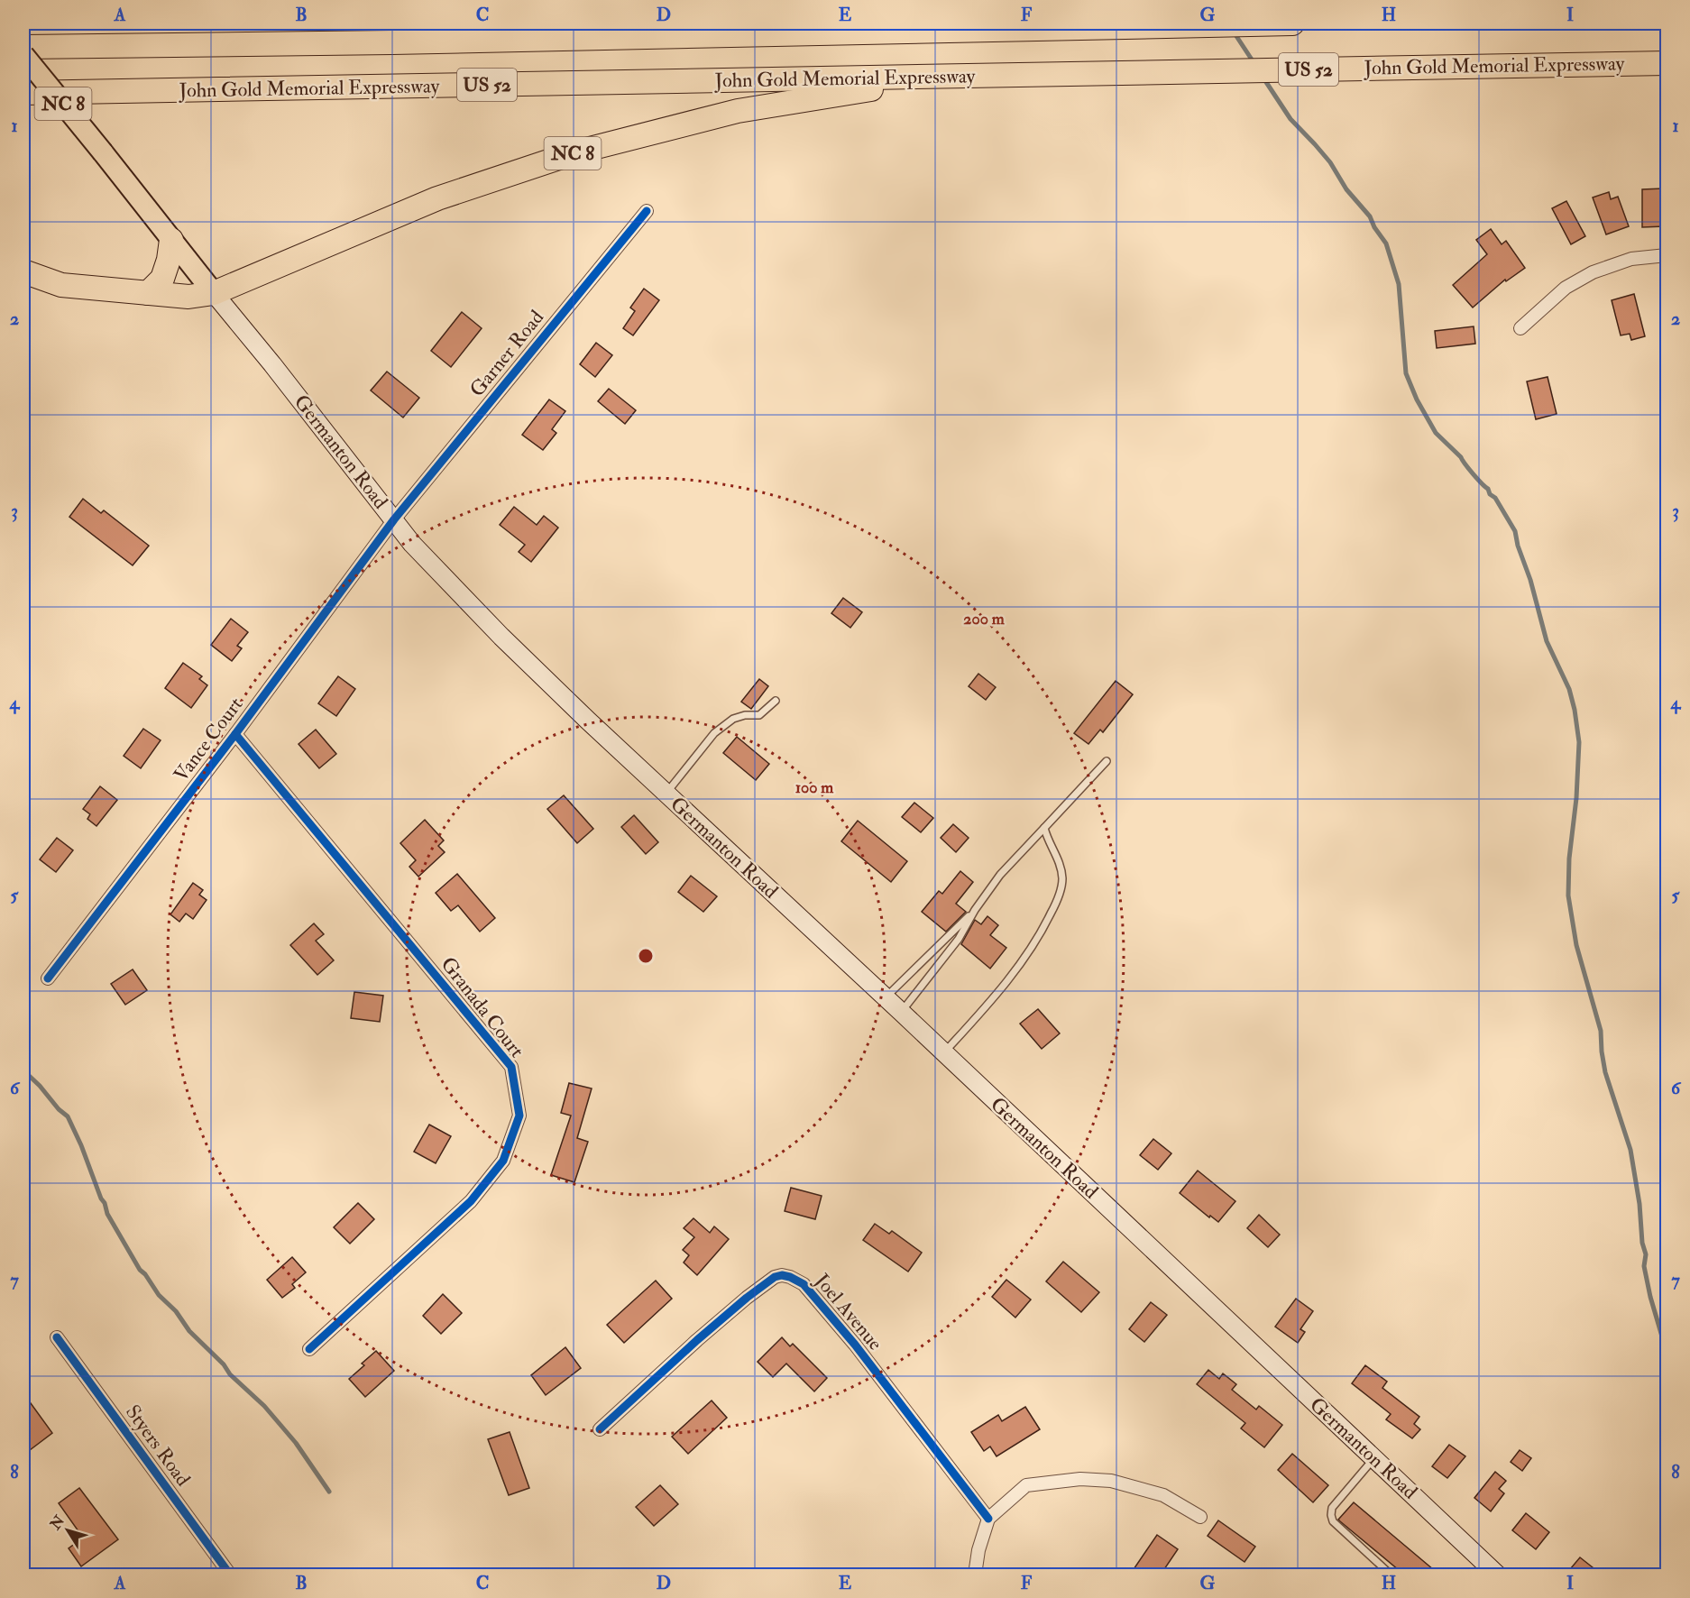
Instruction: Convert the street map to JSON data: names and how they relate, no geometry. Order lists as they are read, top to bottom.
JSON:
{
  "streets": {
    "highway": ["John Gold Memorial Expressway", "US 52", "NC 8"],
    "main road": ["Germanton Road"],
    "street": [
      "Garner Road",
      "Vance Court",
      "Granada Court",
      "Joel Avenue",
      "Styers Road"
    ]
  },
  "crossings": [
    ["John Gold Memorial Expressway", "NC 8"],
    ["NC 8", "Germanton Road"],
    ["Garner Road", "Germanton Road"],
    ["Garner Road", "Vance Court"],
    ["Germanton Road", "Vance Court"],
    ["Vance Court", "Granada Court"]
  ],
  "north": "top left",
  "grid": {
    "columns": [
      "A",
      "B",
      "C",
      "D",
      "E",
      "F",
      "G",
      "H",
      "I"
    ],
    "rows": [
      "1",
      "2",
      "3",
      "4",
      "5",
      "6",
      "7",
      "8"
    ]
  },
  "rings": ["200 m", "100 m"]
}
